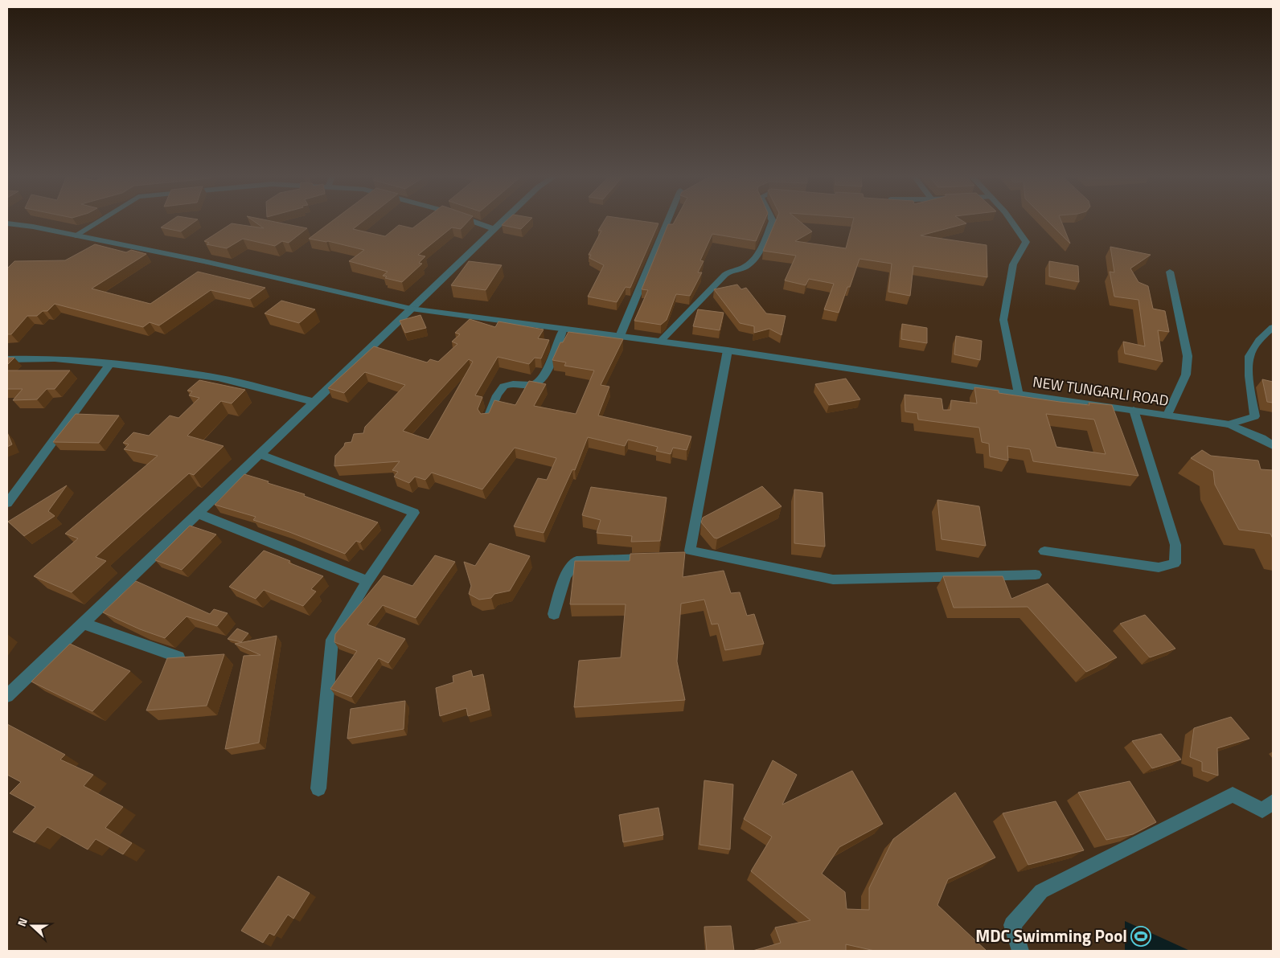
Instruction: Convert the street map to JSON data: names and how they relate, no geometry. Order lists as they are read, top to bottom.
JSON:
{
  "streets": {
    "street": ["NEW TUNGARLI ROAD"]
  },
  "places": {
    "sports": ["MDC Swimming Pool"]
  },
  "north": "left"
}
